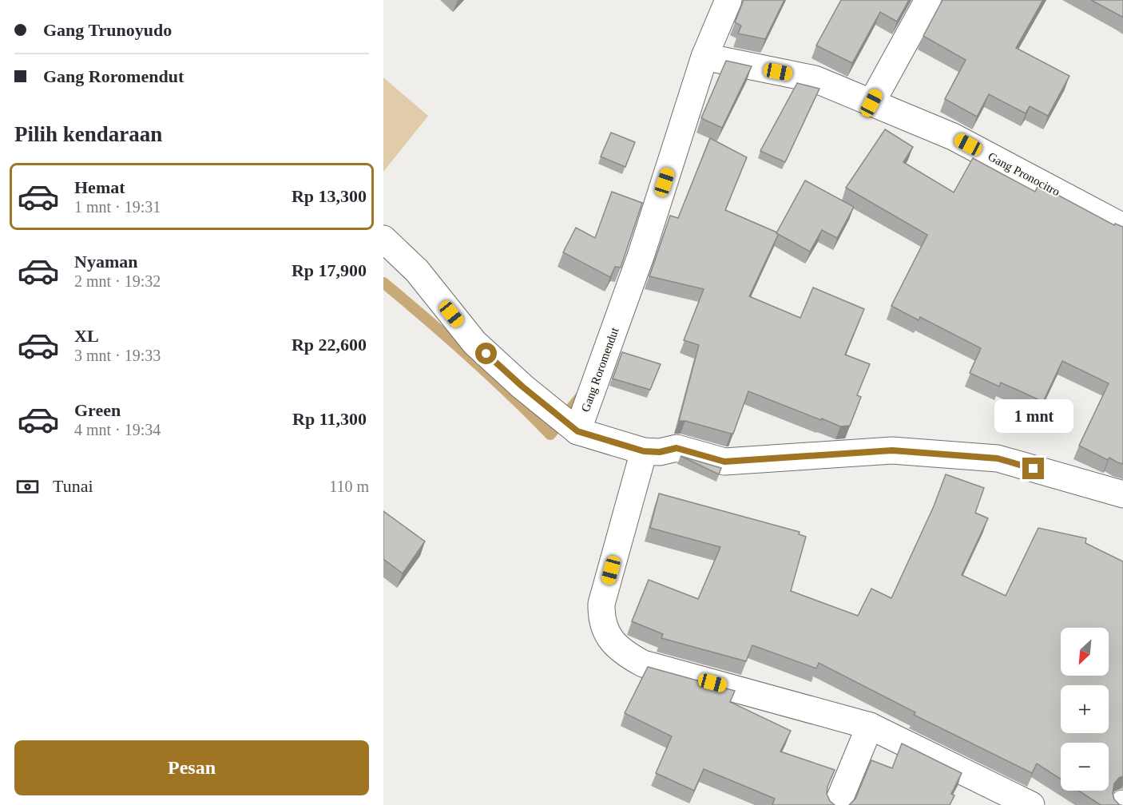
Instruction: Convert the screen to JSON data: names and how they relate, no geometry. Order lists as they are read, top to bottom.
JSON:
{
  "streets": {
    "street": ["Gang Pronocitro", "Gang Roromendut"]
  },
  "crossings": [
    ["Gang Pronocitro", "Gang Roromendut"]
  ],
  "north": "bottom left",
  "page": {
    "banner": ["Gang Trunoyudo", "Gang Roromendut"],
    "heading": "Pilih kendaraan",
    "list": [
      {
        "name": "Hemat",
        "note": "1 mnt · 19:31",
        "value": "Rp 13,300"
      },
      {
        "name": "Nyaman",
        "note": "2 mnt · 19:32",
        "value": "Rp 17,900"
      },
      {
        "name": "XL",
        "note": "3 mnt · 19:33",
        "value": "Rp 22,600"
      },
      {
        "name": "Green",
        "note": "4 mnt · 19:34",
        "value": "Rp 11,300"
      }
    ],
    "bubble": "1 mnt",
    "pay": ["Tunai", "110 m"],
    "map_buttons": ["+", "−"],
    "buttons": "Pesan"
  }
}
